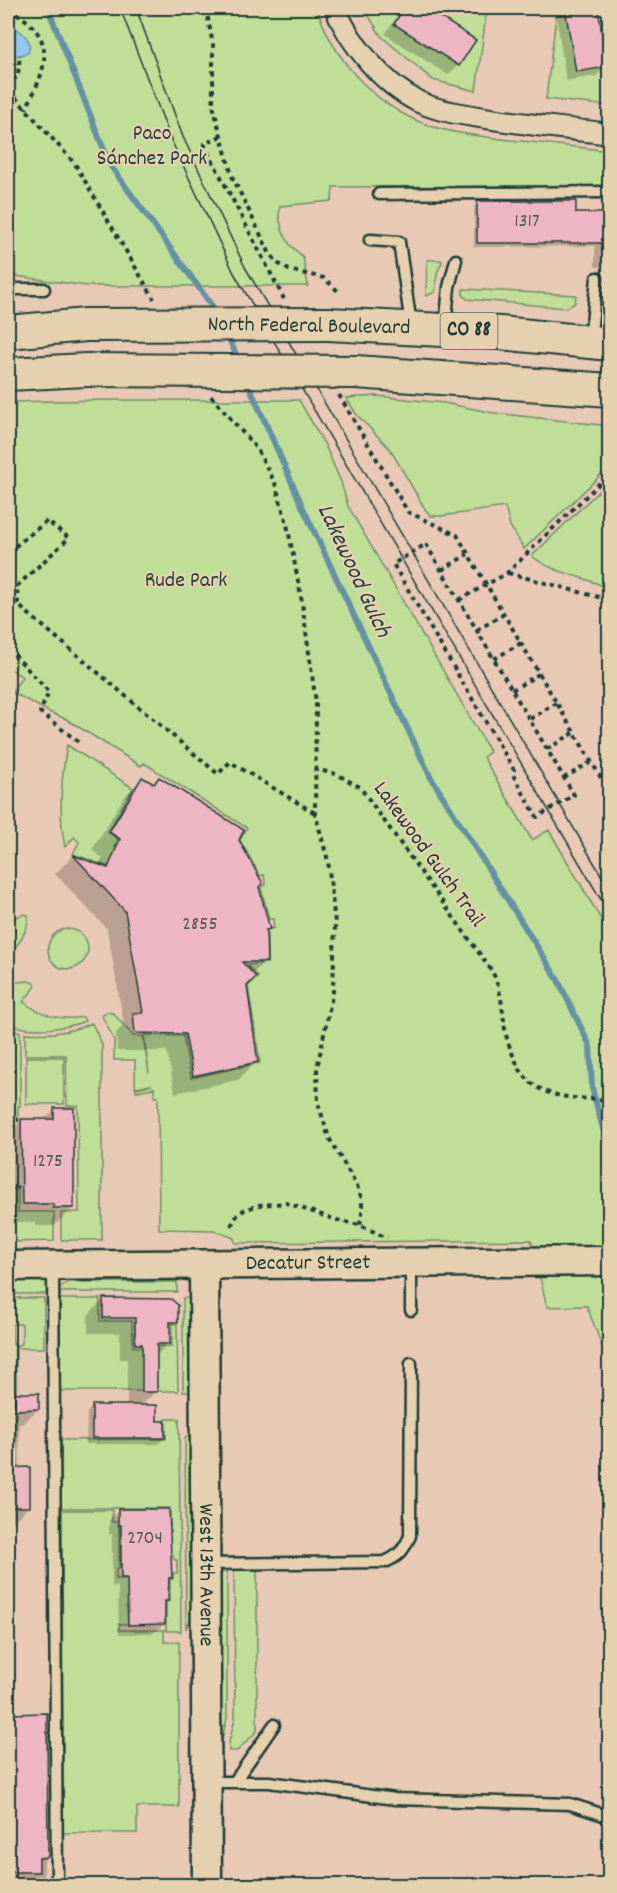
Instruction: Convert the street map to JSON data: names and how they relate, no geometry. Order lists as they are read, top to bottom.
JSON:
{
  "streets": {
    "main road": ["North Federal Boulevard", "CO 88"],
    "street": ["Decatur Street", "West 13th Avenue"],
    "path": ["Lakewood Gulch Trail"]
  },
  "crossings": [
    ["Decatur Street", "West 13th Avenue"]
  ],
  "water": ["Lakewood Gulch"],
  "parks": ["Paco Sánchez Park", "Rude Park"],
  "house_numbers": [
    "1317",
    "2855",
    "1275",
    "2704"
  ]
}
